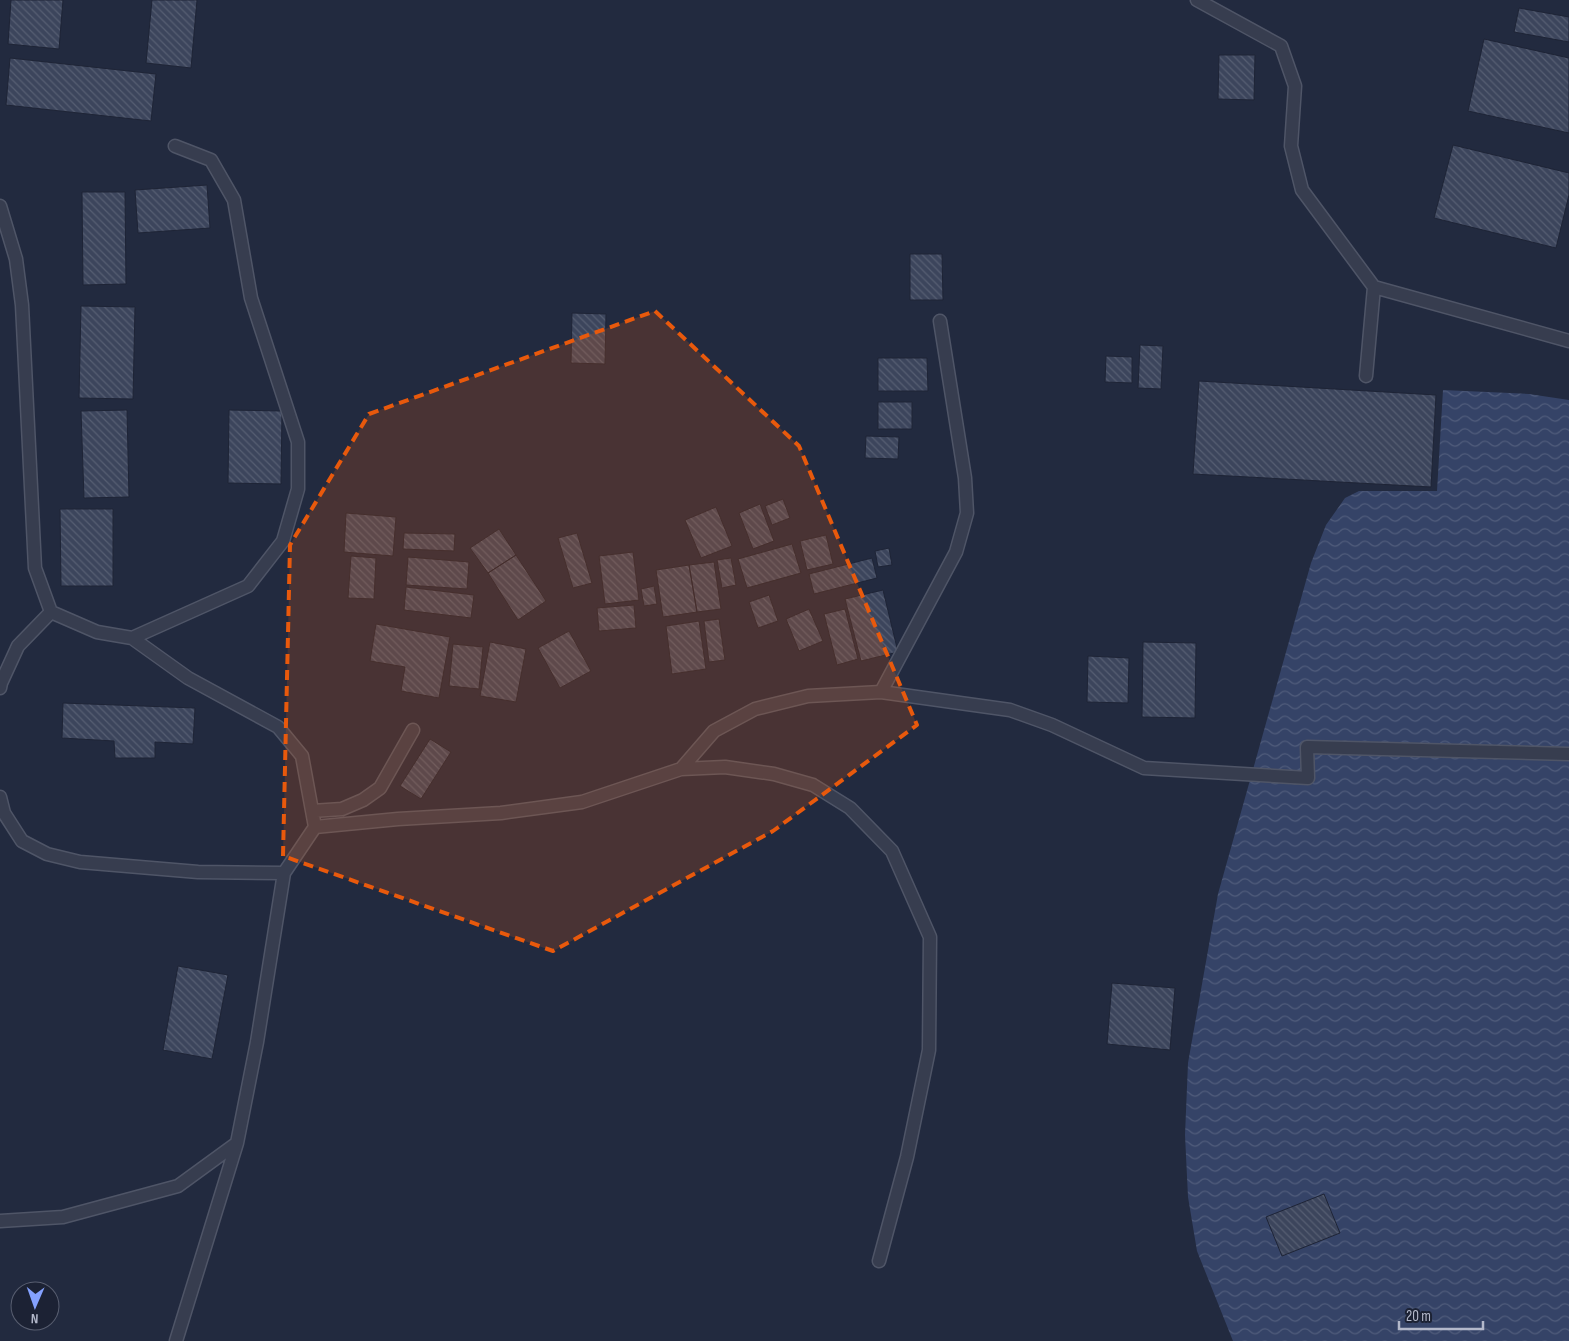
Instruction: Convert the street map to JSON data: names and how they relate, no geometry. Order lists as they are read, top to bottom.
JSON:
{
  "scale_bar": "20 m",
  "north": "bottom"
}
